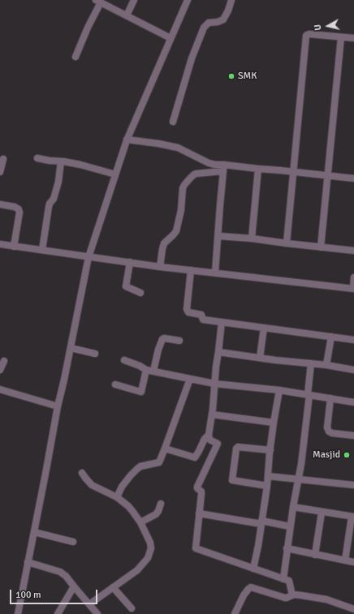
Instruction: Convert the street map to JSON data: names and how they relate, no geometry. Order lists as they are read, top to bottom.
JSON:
{
  "places": ["SMK", "Masjid"],
  "scale_bar": "100 m",
  "north": "left"
}
